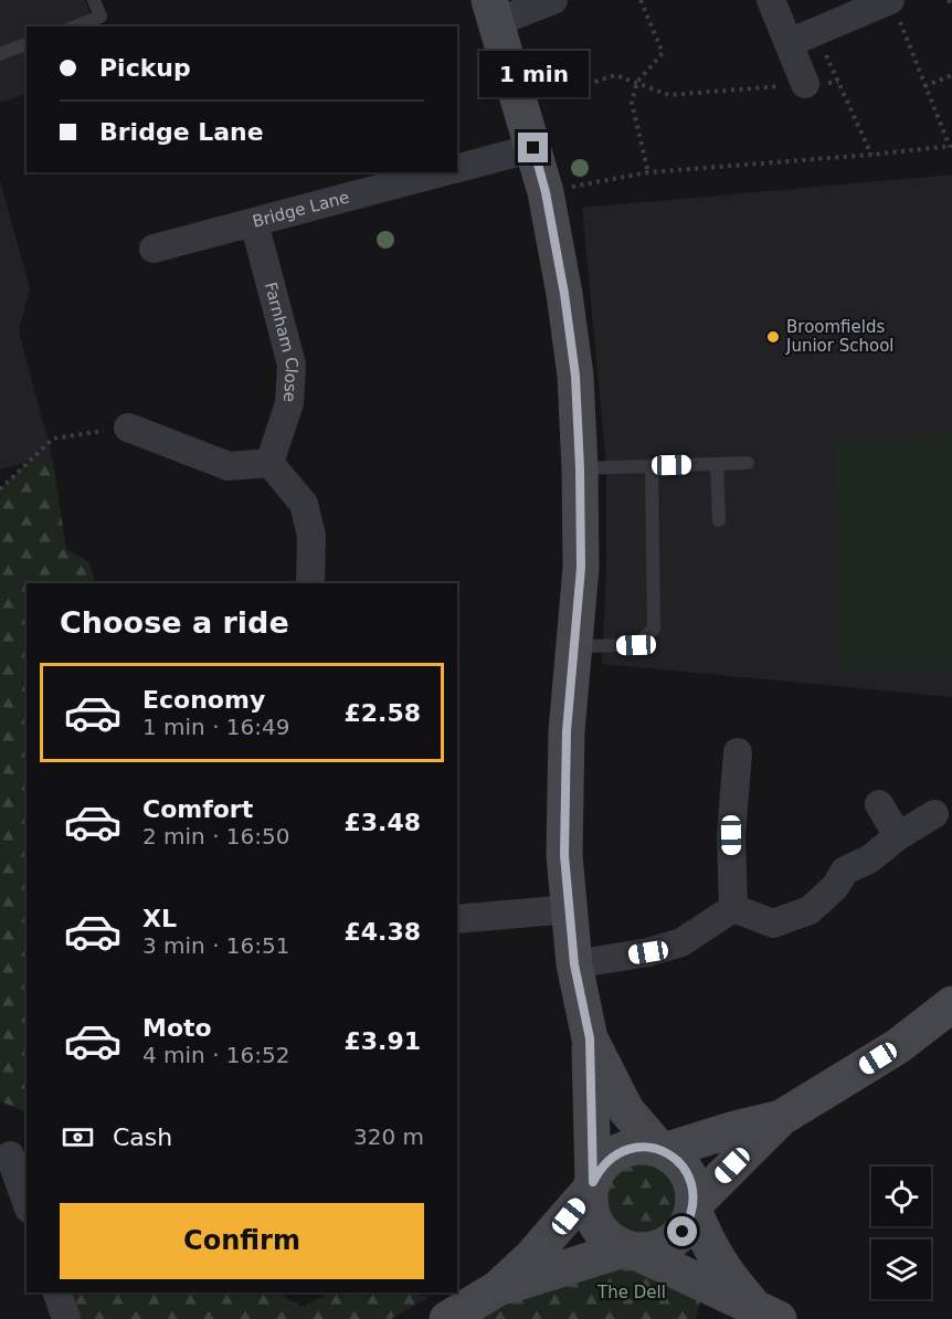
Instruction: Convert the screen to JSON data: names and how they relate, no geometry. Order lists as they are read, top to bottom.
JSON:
{
  "streets": {
    "street": ["Bridge Lane", "Farnham Close"]
  },
  "crossings": [
    ["Bridge Lane", "Farnham Close"]
  ],
  "parks": ["The Dell"],
  "places": ["Broomfields Junior School"],
  "page": {
    "banner": ["Pickup", "Bridge Lane"],
    "bubble": "1 min",
    "heading": "Choose a ride",
    "list": [
      {
        "name": "Economy",
        "note": "1 min · 16:49",
        "value": "£2.58"
      },
      {
        "name": "Comfort",
        "note": "2 min · 16:50",
        "value": "£3.48"
      },
      {
        "name": "XL",
        "note": "3 min · 16:51",
        "value": "£4.38"
      },
      {
        "name": "Moto",
        "note": "4 min · 16:52",
        "value": "£3.91"
      }
    ],
    "pay": ["Cash", "320 m"],
    "buttons": "Confirm"
  }
}
